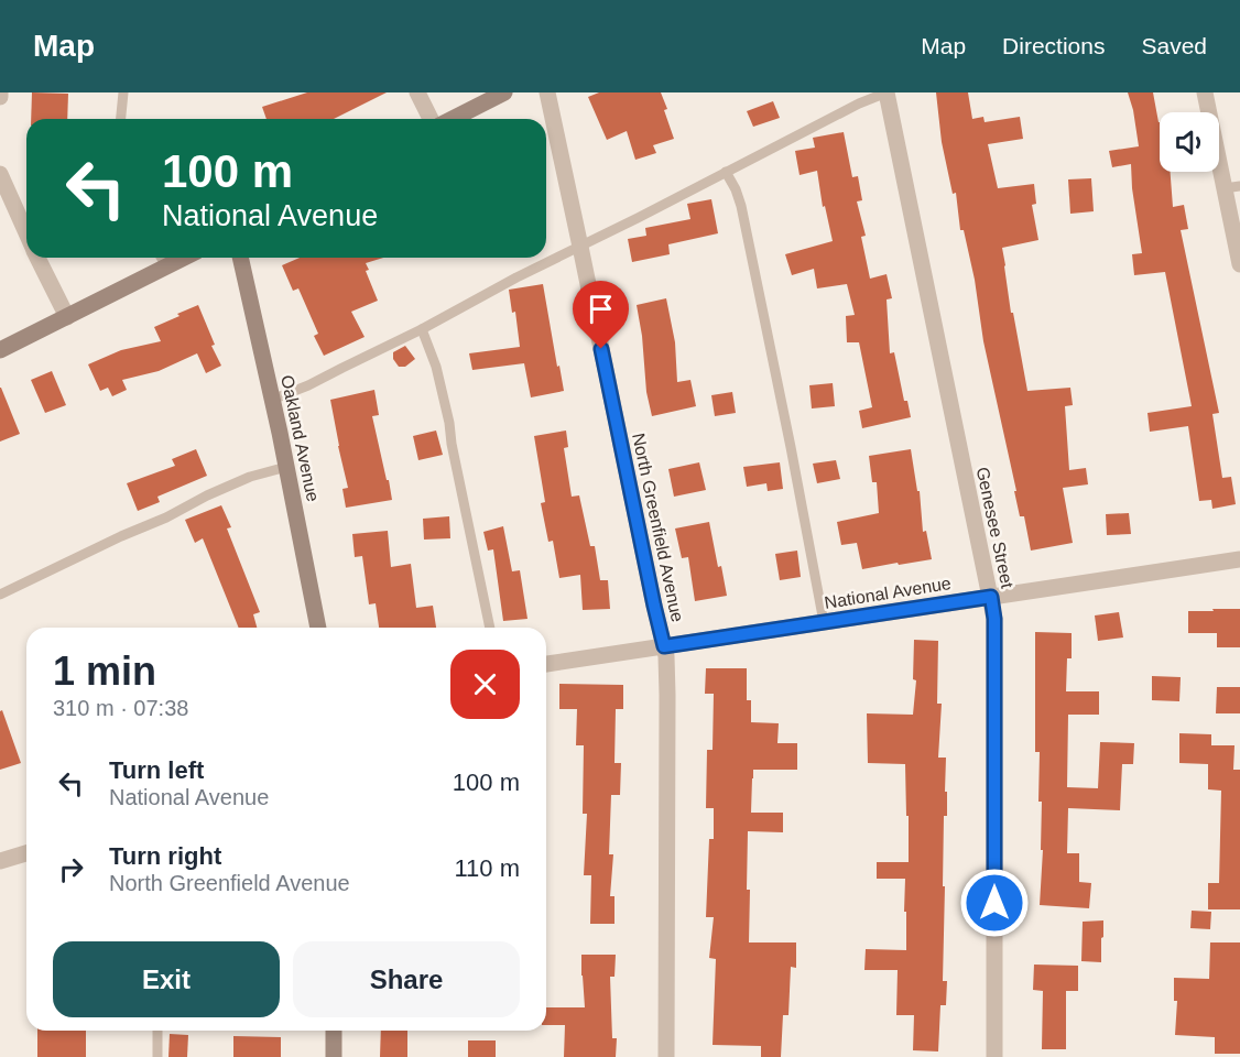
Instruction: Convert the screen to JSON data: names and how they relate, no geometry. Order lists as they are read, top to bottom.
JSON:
{
  "streets": {
    "street": [
      "Oakland Avenue",
      "North Greenfield Avenue",
      "Genesee Street",
      "National Avenue"
    ]
  },
  "crossings": [
    ["North Greenfield Avenue", "National Avenue"],
    ["Genesee Street", "National Avenue"]
  ],
  "page": {
    "header": "Map",
    "nav": ["Map", "Directions", "Saved"],
    "turn": ["100 m", "National Avenue"],
    "heading": ["1 min", "310 m · 07:38"],
    "list": [
      {
        "name": "Turn left",
        "note": "National Avenue",
        "value": "100 m"
      },
      {
        "name": "Turn right",
        "note": "North Greenfield Avenue",
        "value": "110 m"
      }
    ],
    "buttons": ["Exit", "Share"]
  }
}
